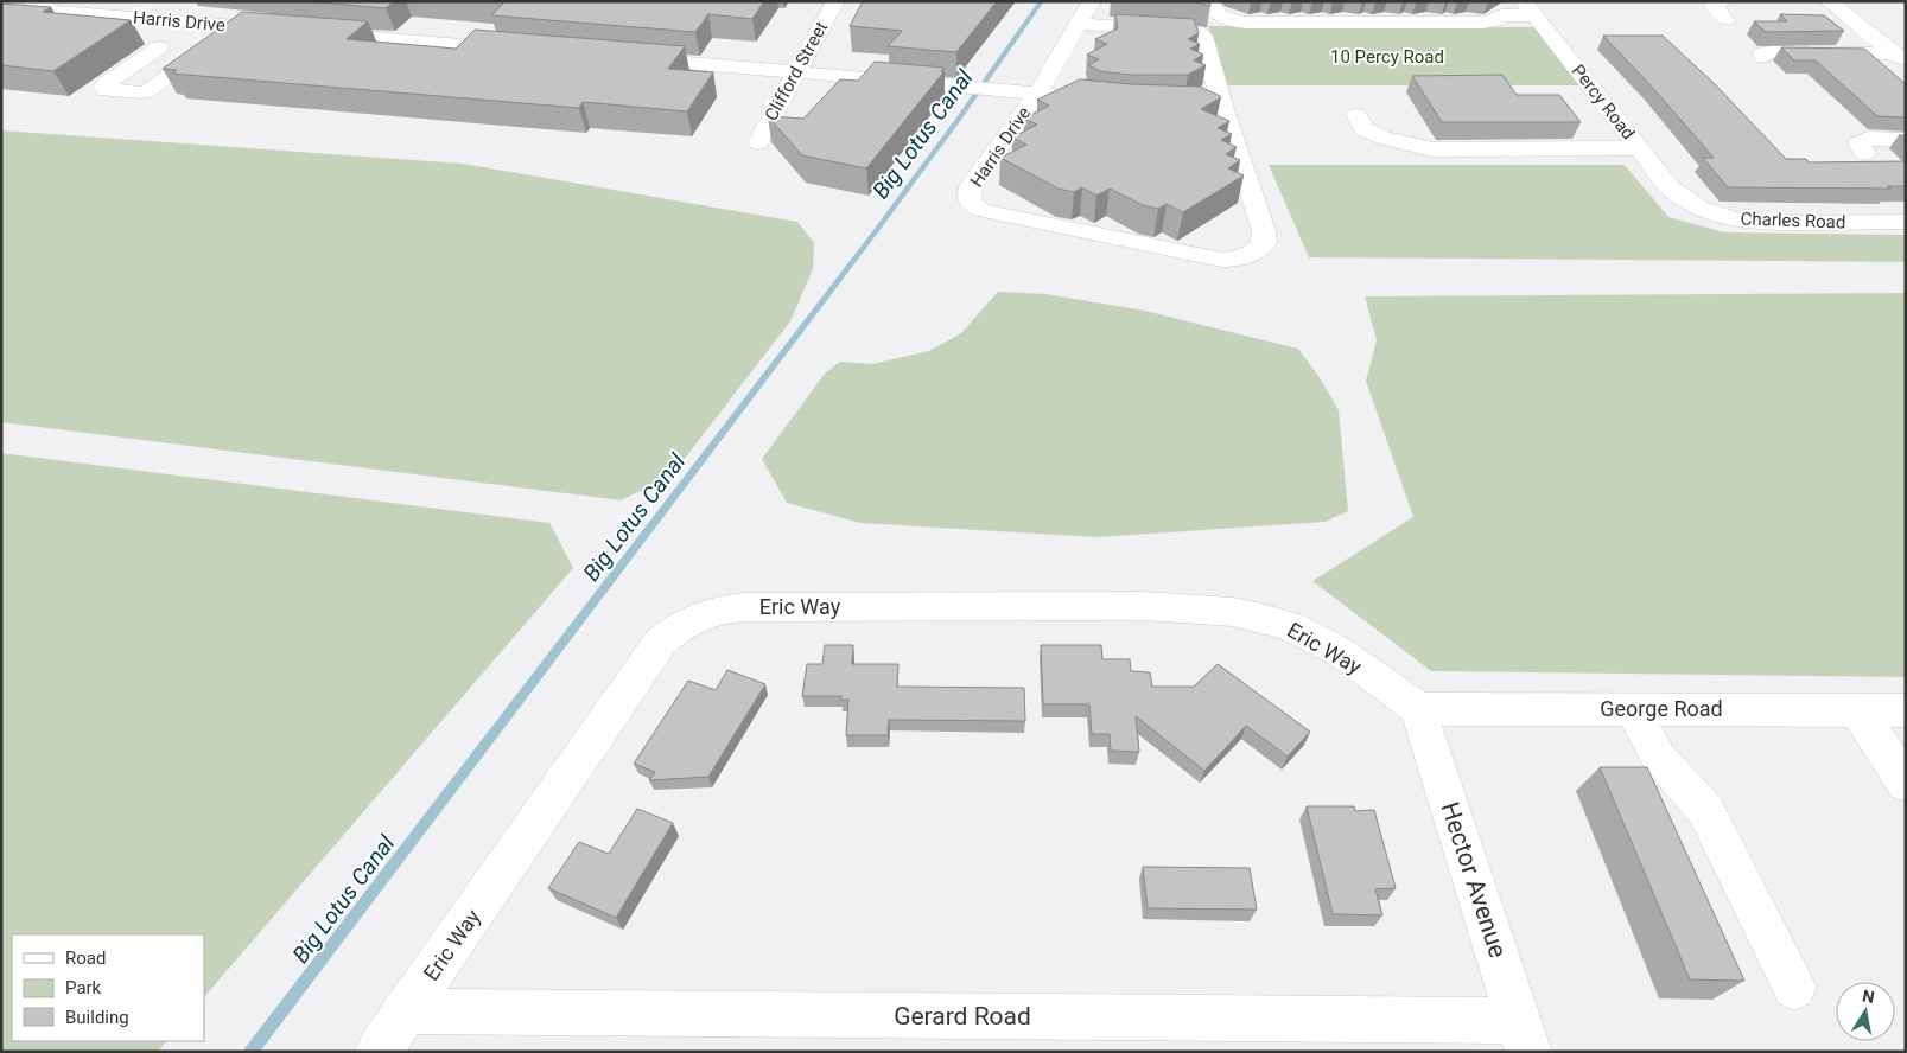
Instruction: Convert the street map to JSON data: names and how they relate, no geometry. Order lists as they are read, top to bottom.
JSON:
{
  "streets": {
    "street": [
      "Harris Drive",
      "Clifford Street",
      "Percy Road",
      "Charles Road",
      "Eric Way",
      "George Road",
      "Hector Avenue",
      "Gerard Road"
    ]
  },
  "crossings": [
    ["Harris Drive", "Clifford Street"],
    ["Percy Road", "Charles Road"],
    ["Eric Way", "George Road"],
    ["Eric Way", "Hector Avenue"],
    ["Eric Way", "Gerard Road"],
    ["George Road", "Hector Avenue"],
    ["Hector Avenue", "Gerard Road"]
  ],
  "water": ["Big Lotus Canal"],
  "parks": ["10 Percy Road"],
  "legend": ["Road", "Park", "Building"],
  "north": "top"
}
